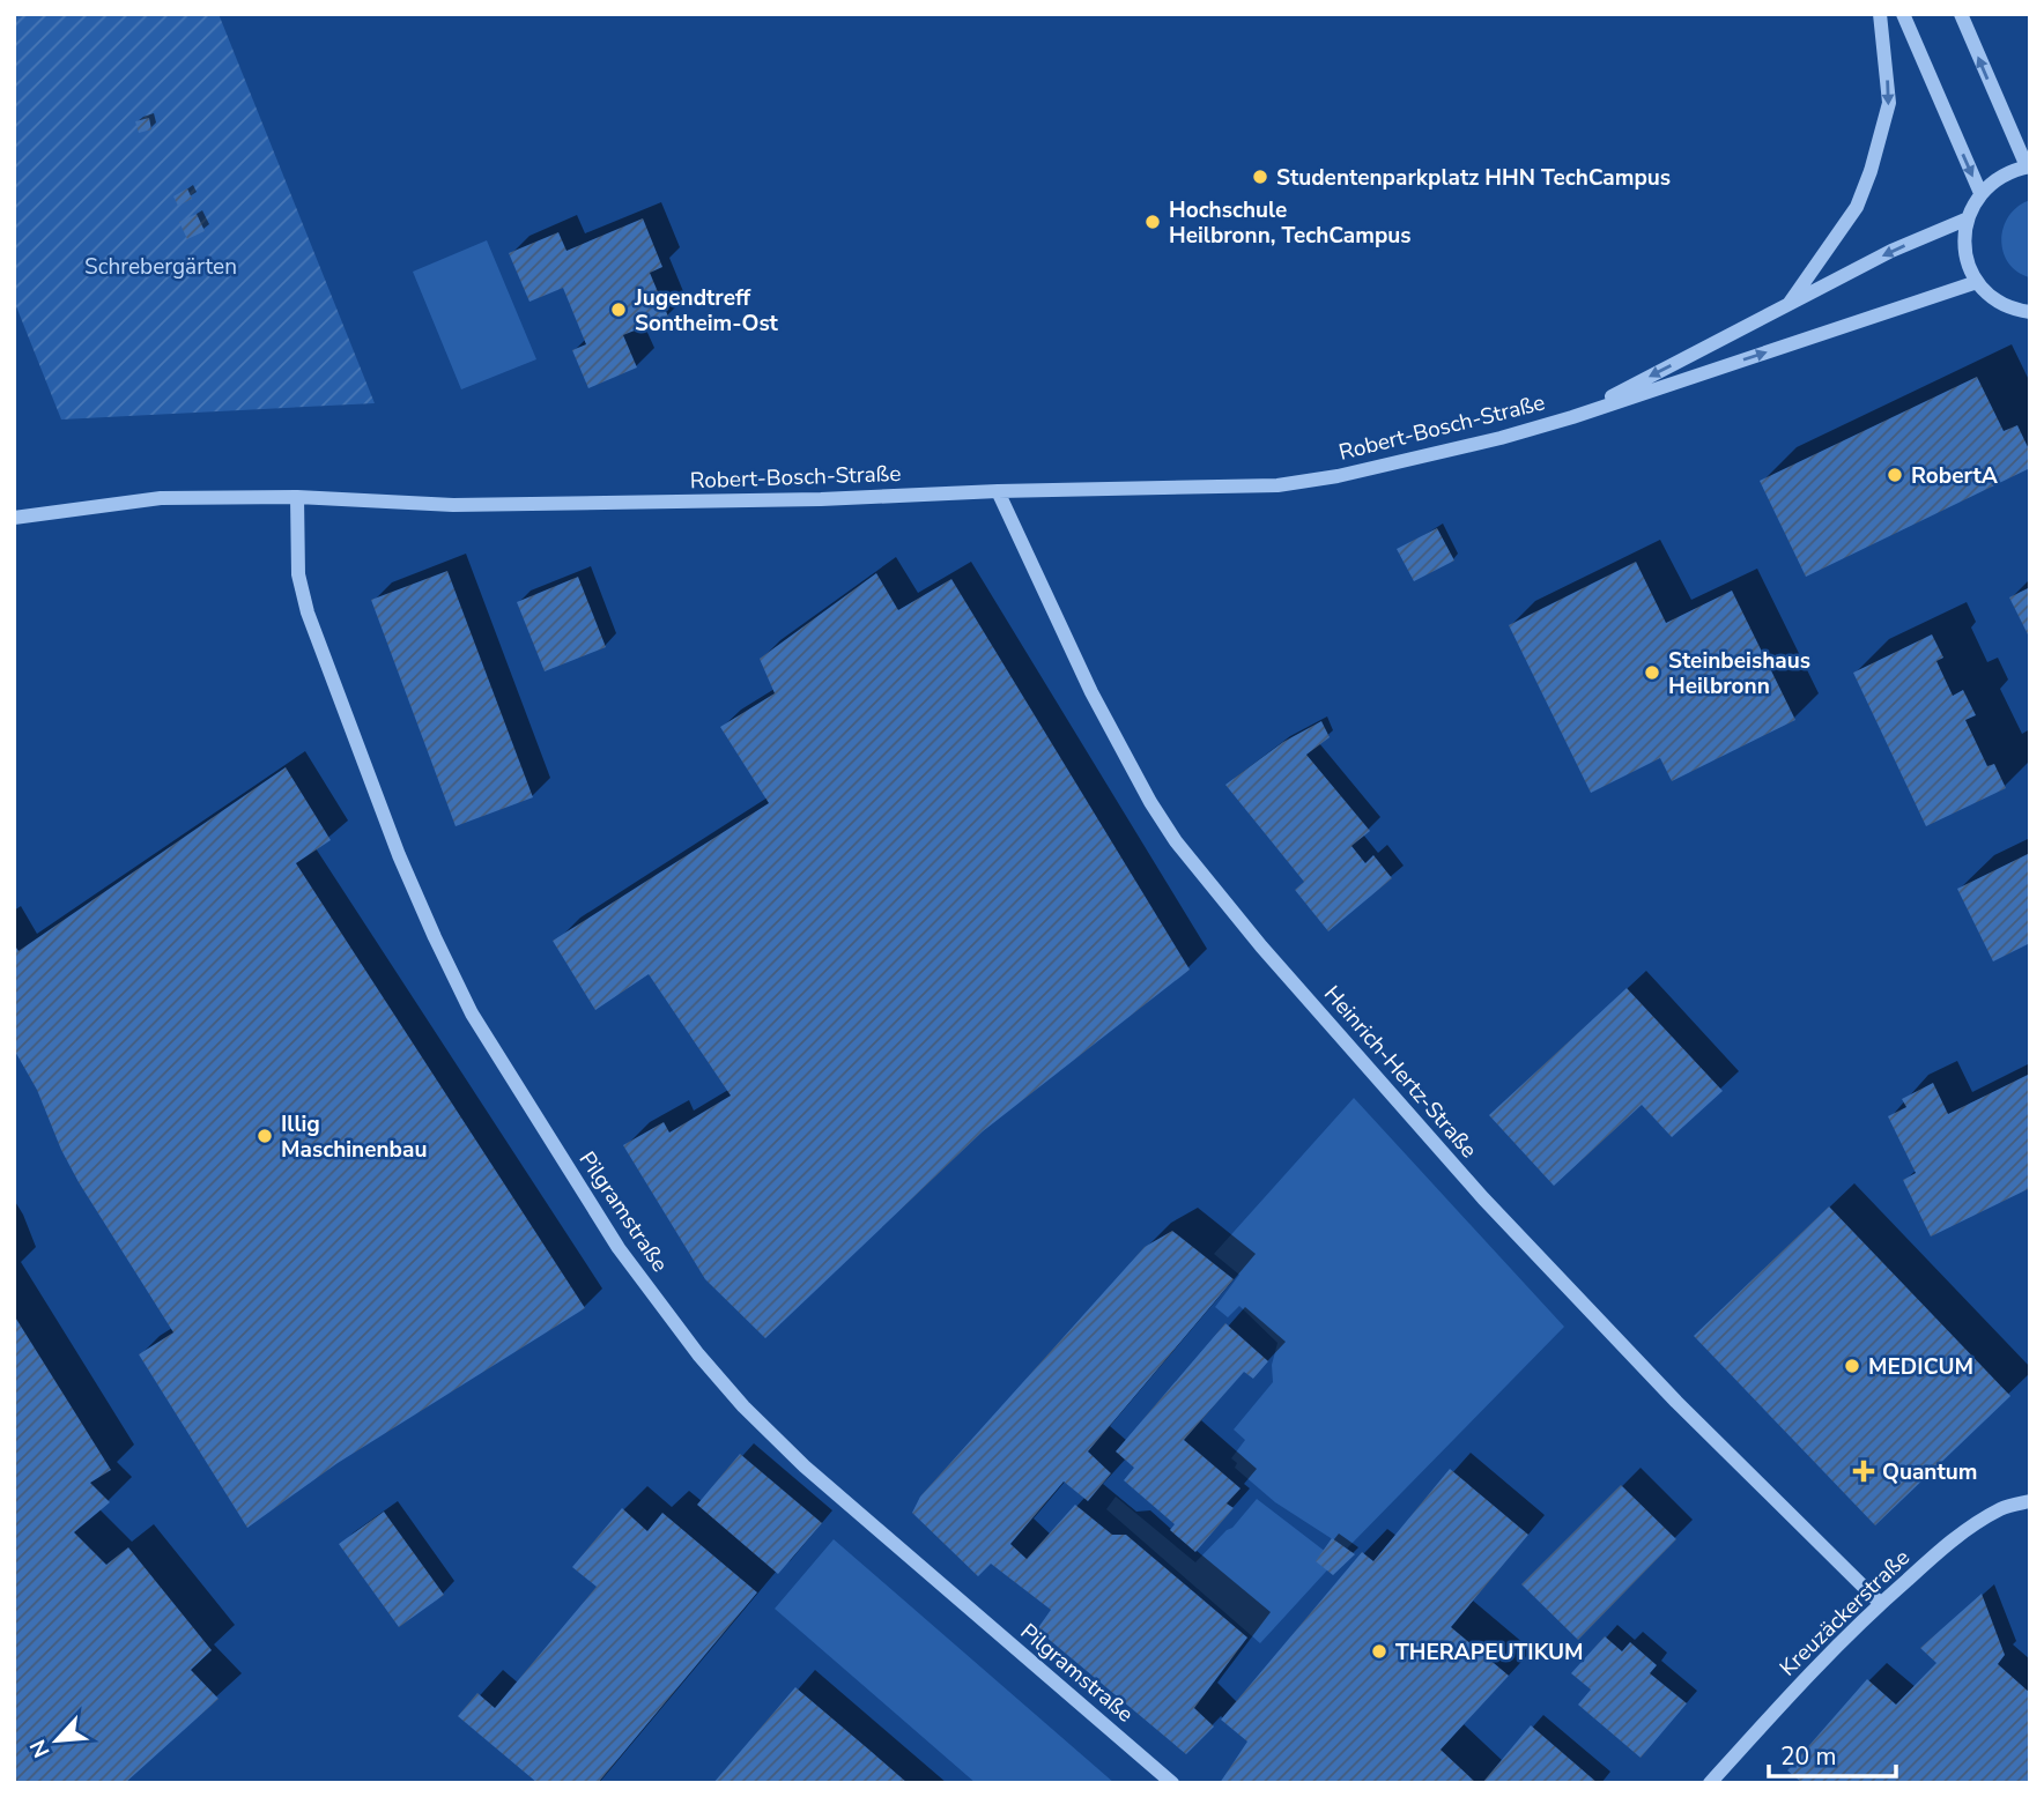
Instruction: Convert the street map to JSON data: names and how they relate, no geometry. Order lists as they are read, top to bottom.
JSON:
{
  "streets": {
    "street": [
      "Robert-Bosch-Straße",
      "Heinrich-Hertz-Straße",
      "Pilgramstraße",
      "Kreuzäckerstraße"
    ]
  },
  "crossings": [
    ["Robert-Bosch-Straße", "Heinrich-Hertz-Straße"],
    ["Robert-Bosch-Straße", "Pilgramstraße"],
    ["Heinrich-Hertz-Straße", "Kreuzäckerstraße"]
  ],
  "parks": ["Schrebergärten"],
  "places": {
    "other": [
      "Studentenparkplatz HHN TechCampus",
      "Hochschule Heilbronn, TechCampus",
      "Jugendtreff Sontheim-Ost",
      "RobertA",
      "Steinbeishaus Heilbronn",
      "Illig Maschinenbau",
      "MEDICUM",
      "THERAPEUTIKUM"
    ],
    "health": ["Quantum"]
  },
  "scale_bar": "20 m",
  "north": "bottom left"
}
